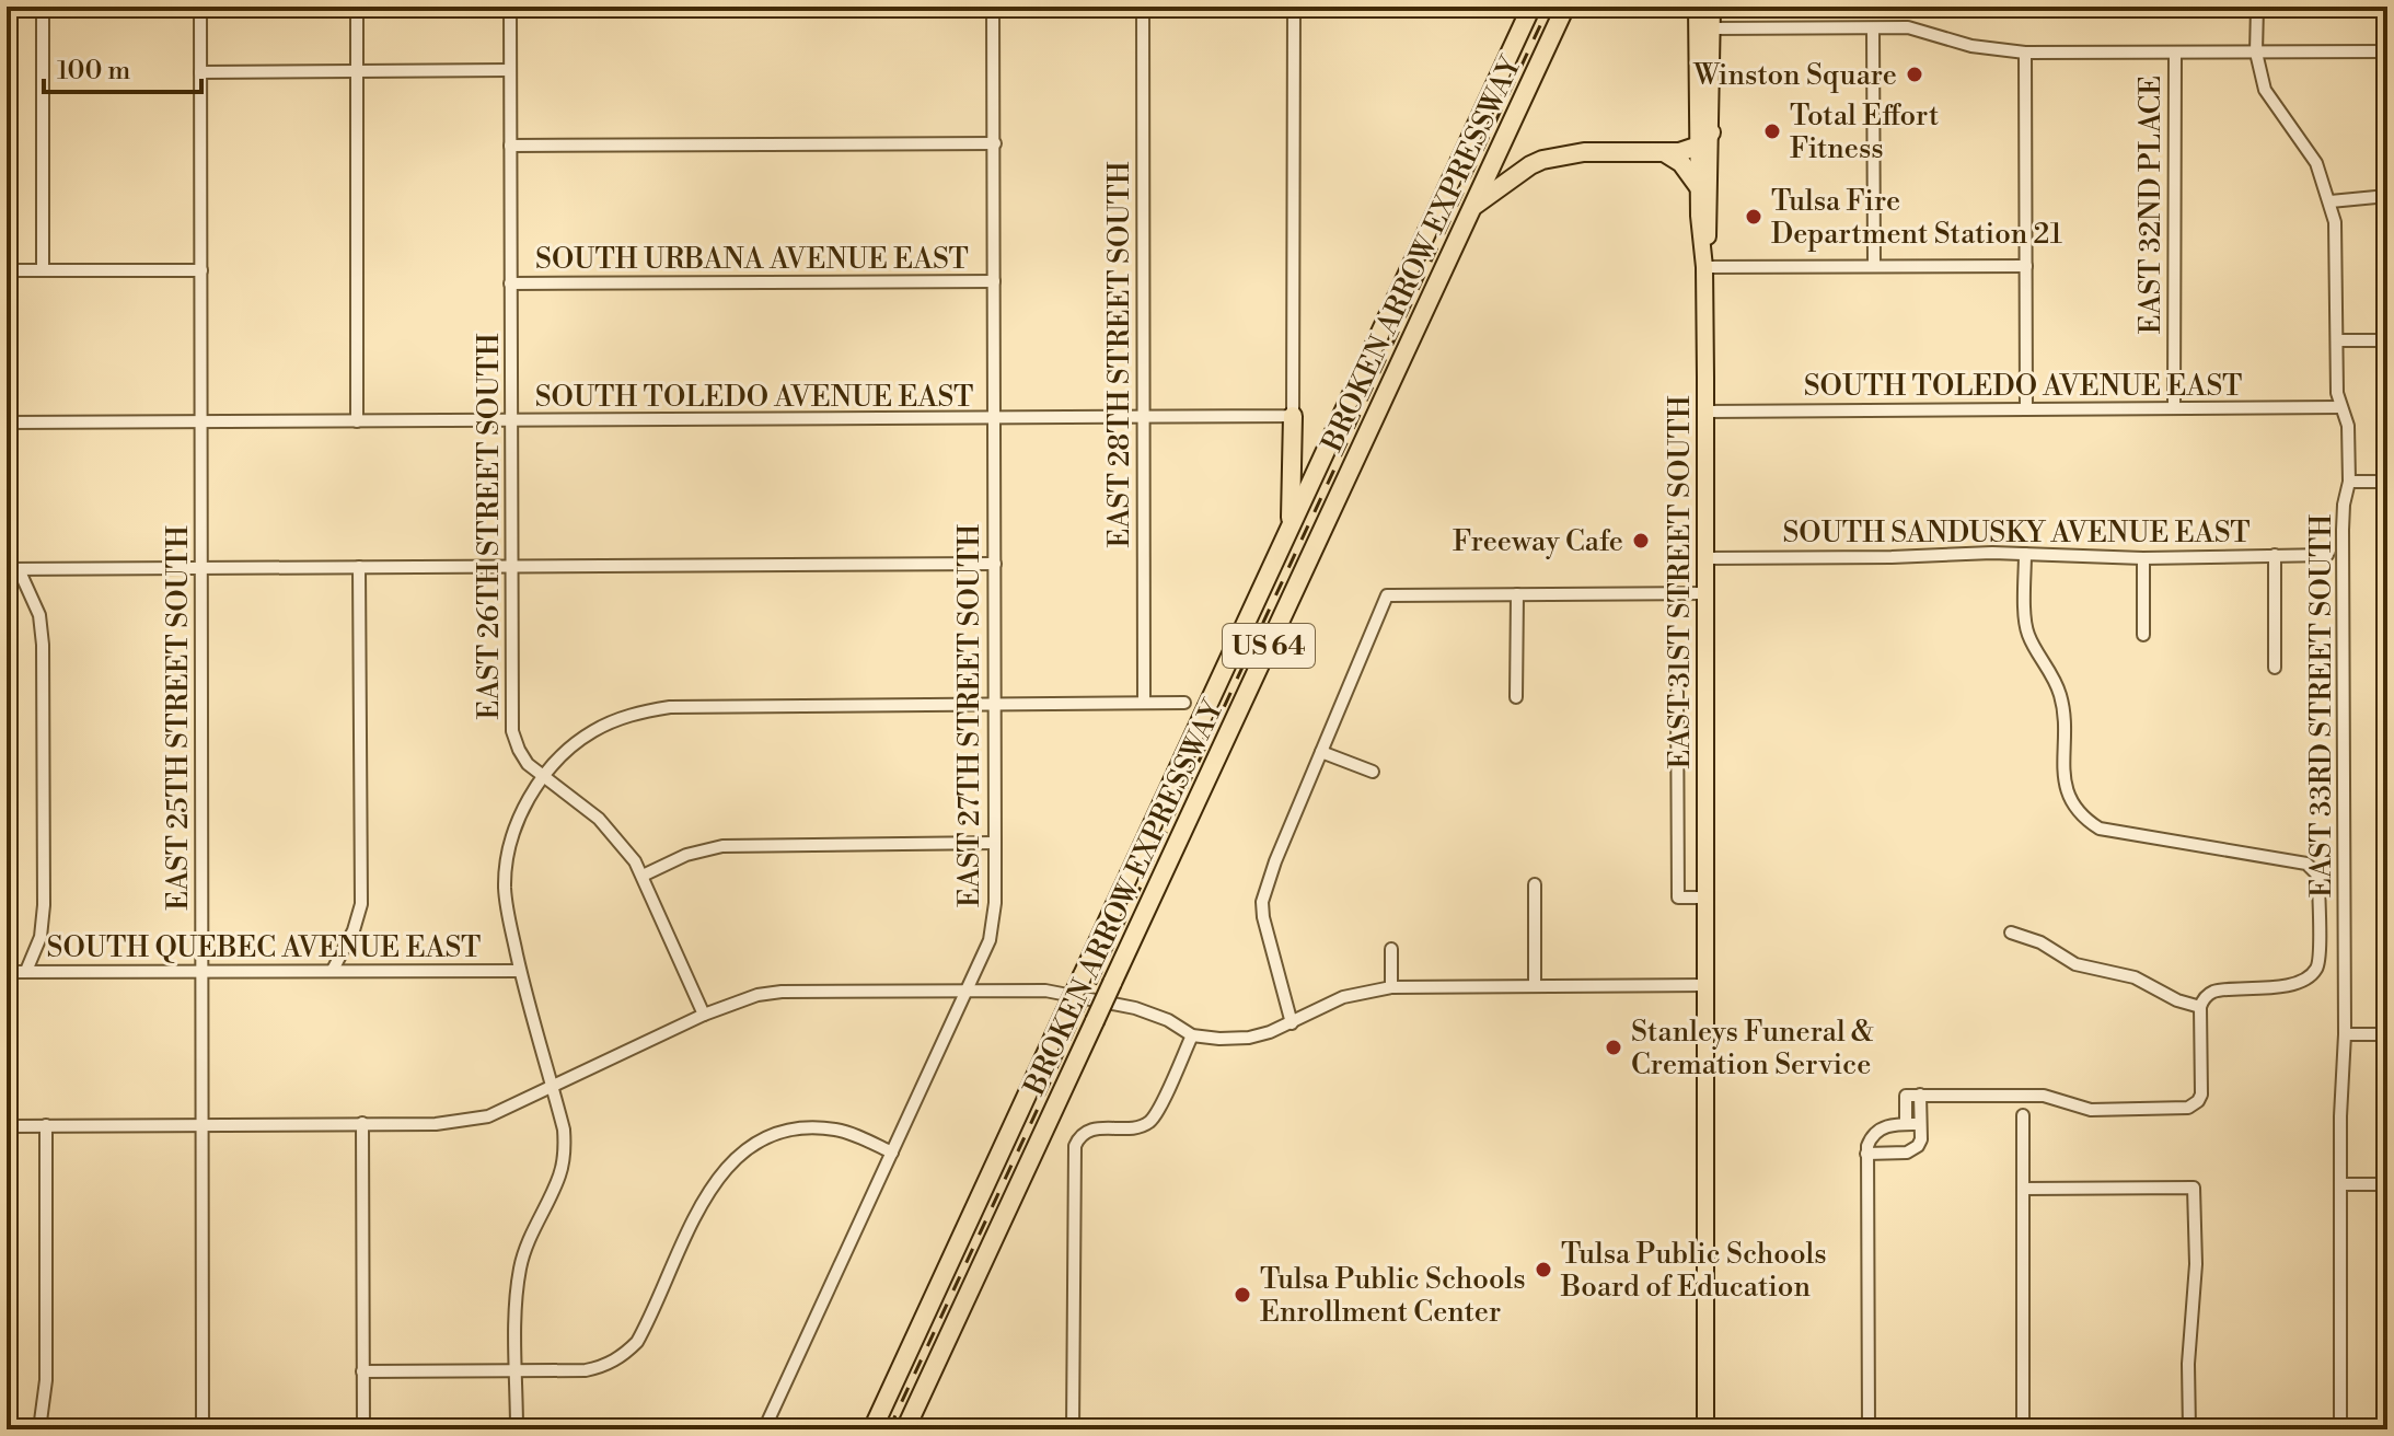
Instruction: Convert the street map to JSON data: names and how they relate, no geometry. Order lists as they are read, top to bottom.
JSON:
{
  "streets": {
    "highway": ["BROKEN ARROW EXPRESSWAY", "US 64"],
    "main road": ["EAST 31ST STREET SOUTH"],
    "street": [
      "EAST 32ND PLACE",
      "SOUTH URBANA AVENUE EAST",
      "EAST 28TH STREET SOUTH",
      "SOUTH TOLEDO AVENUE EAST",
      "EAST 26TH STREET SOUTH",
      "SOUTH SANDUSKY AVENUE EAST",
      "EAST 33RD STREET SOUTH",
      "EAST 27TH STREET SOUTH",
      "EAST 25TH STREET SOUTH",
      "SOUTH QUEBEC AVENUE EAST"
    ]
  },
  "crossings": [
    ["EAST 32ND PLACE", "SOUTH TOLEDO AVENUE EAST"],
    ["SOUTH URBANA AVENUE EAST", "EAST 26TH STREET SOUTH"],
    ["SOUTH URBANA AVENUE EAST", "EAST 27TH STREET SOUTH"],
    ["EAST 28TH STREET SOUTH", "SOUTH TOLEDO AVENUE EAST"],
    ["SOUTH TOLEDO AVENUE EAST", "EAST 26TH STREET SOUTH"],
    ["SOUTH TOLEDO AVENUE EAST", "EAST 31ST STREET SOUTH"],
    ["SOUTH TOLEDO AVENUE EAST", "EAST 33RD STREET SOUTH"],
    ["SOUTH TOLEDO AVENUE EAST", "EAST 27TH STREET SOUTH"],
    ["SOUTH TOLEDO AVENUE EAST", "EAST 25TH STREET SOUTH"],
    ["SOUTH SANDUSKY AVENUE EAST", "EAST 31ST STREET SOUTH"],
    ["EAST 25TH STREET SOUTH", "SOUTH QUEBEC AVENUE EAST"]
  ],
  "places": [
    "Winston Square",
    "Total Effort Fitness",
    "Tulsa Fire Department Station 21",
    "Freeway Cafe",
    "Stanleys Funeral & Cremation Service",
    "Tulsa Public Schools Board of Education",
    "Tulsa Public Schools Enrollment Center"
  ],
  "scale_bar": "100 m"
}
